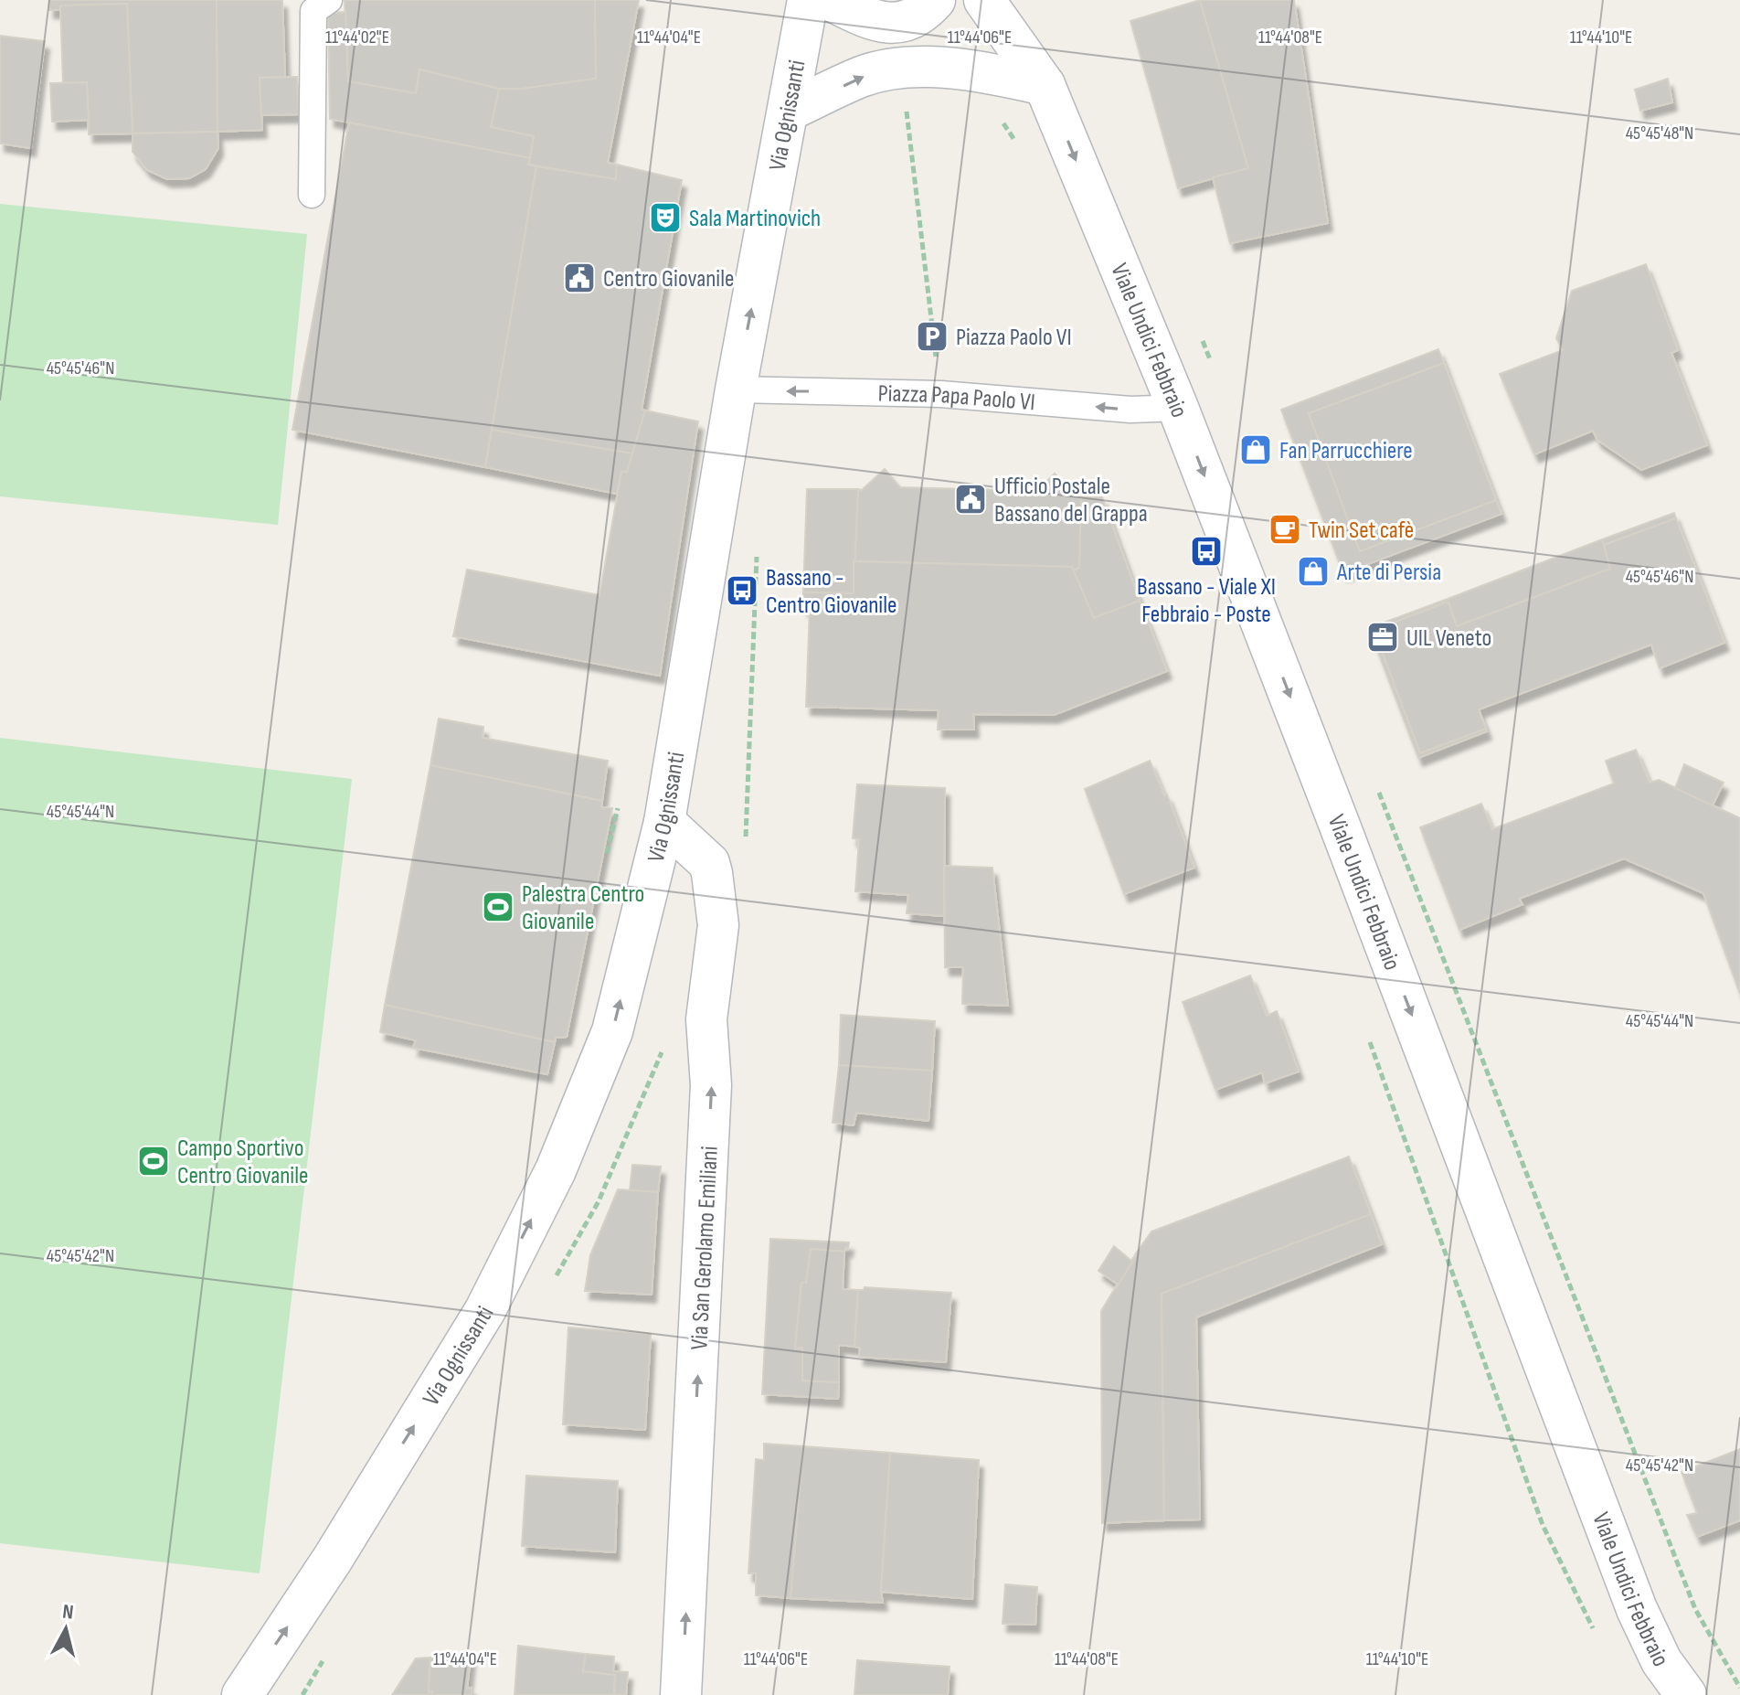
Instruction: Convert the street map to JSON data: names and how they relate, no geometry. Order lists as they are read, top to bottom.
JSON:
{
  "streets": {
    "street": ["Via Ognissanti", "Viale Undici Febbraio", "Via San Gerolamo Emiliani"],
    "lane": ["Piazza Papa Paolo VI"]
  },
  "crossings": [
    ["Via Ognissanti", "Piazza Papa Paolo VI"],
    ["Via Ognissanti", "Via San Gerolamo Emiliani"],
    ["Viale Undici Febbraio", "Piazza Papa Paolo VI"]
  ],
  "one_way": [
    "Via Ognissanti",
    "Viale Undici Febbraio",
    "Piazza Papa Paolo VI",
    "Via San Gerolamo Emiliani"
  ],
  "places": {
    "theatre": ["Sala Martinovich"],
    "public building": ["Centro Giovanile", "Ufficio Postale Bassano del Grappa"],
    "parking": ["Piazza Paolo VI"],
    "shop": ["Fan Parrucchiere", "Arte di Persia"],
    "cafe": ["Twin Set cafè"],
    "bus stop": ["Bassano - Viale XI Febbraio - Poste", "Bassano - Centro Giovanile"],
    "office": ["UIL Veneto"],
    "sports": ["Palestra Centro Giovanile", "Campo Sportivo Centro Giovanile"]
  },
  "north": "top",
  "coordinates": [
    "11°44'02\"E",
    "11°44'04\"E",
    "11°44'06\"E",
    "11°44'08\"E",
    "11°44'10\"E",
    "45°45'48\"N",
    "45°45'46\"N",
    "45°45'44\"N",
    "45°45'42\"N"
  ]
}
